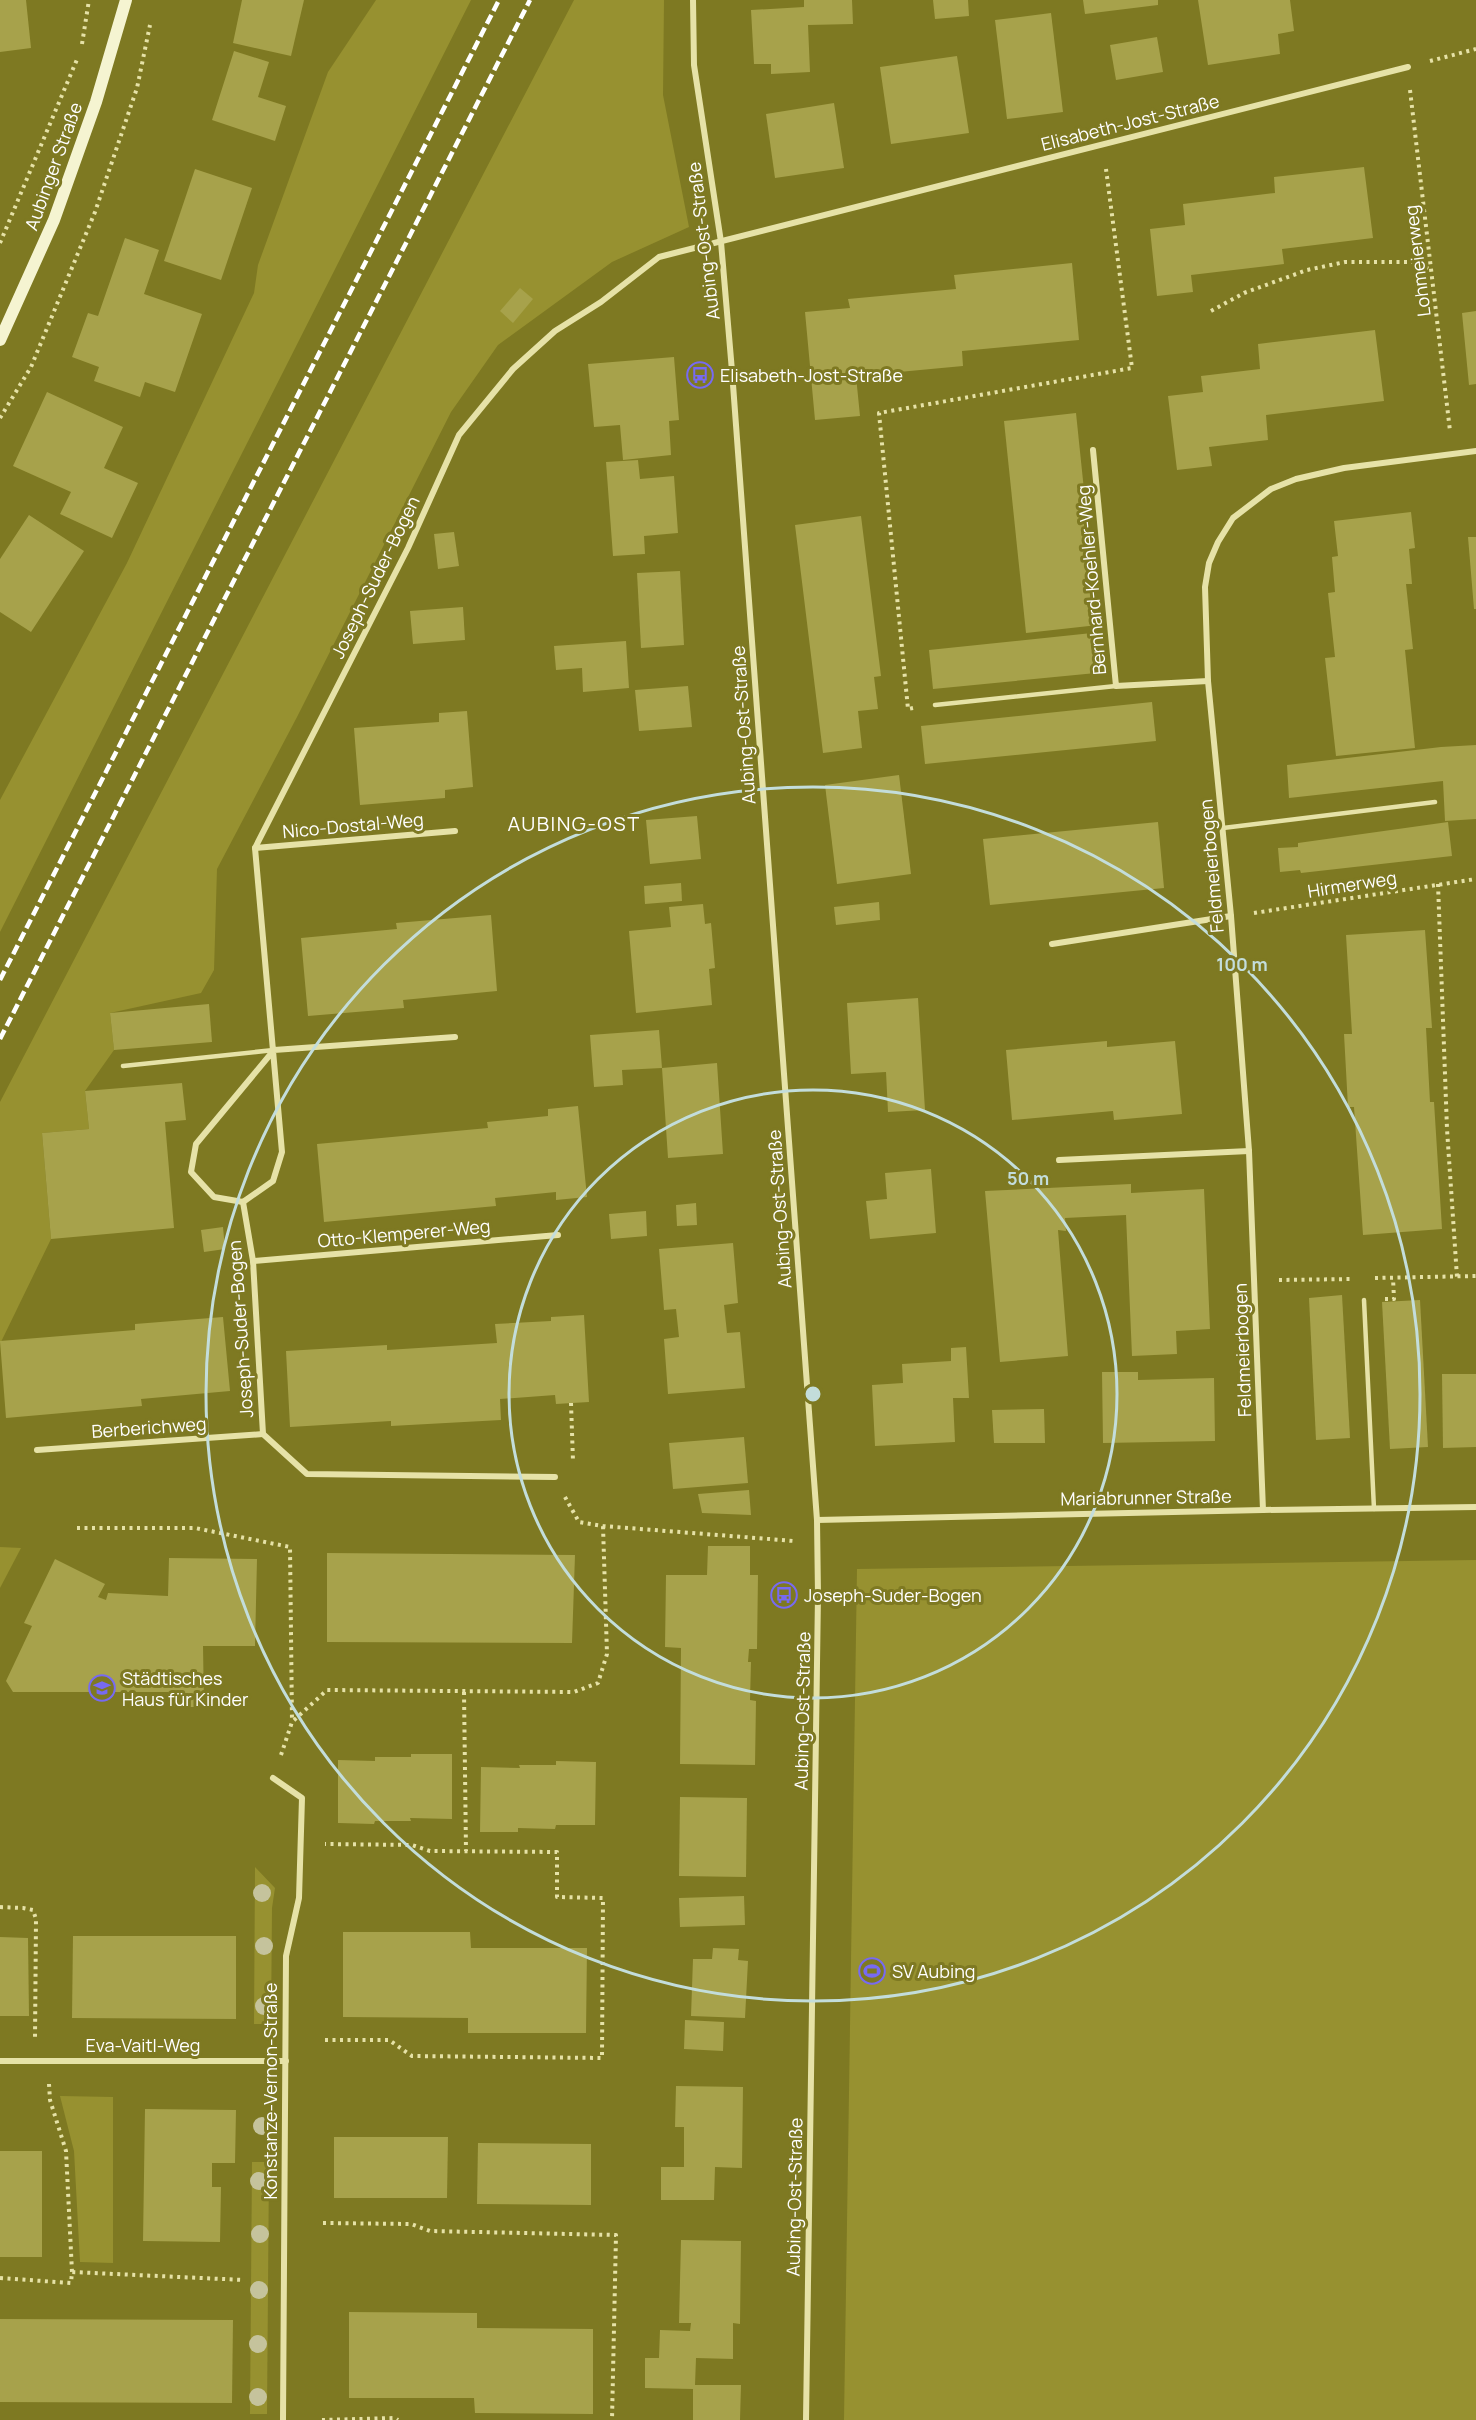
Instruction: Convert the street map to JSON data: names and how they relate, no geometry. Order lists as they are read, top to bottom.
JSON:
{
  "streets": {
    "main road": ["Aubinger Straße"],
    "street": [
      "Elisabeth-Jost-Straße",
      "Aubing-Ost-Straße",
      "Joseph-Suder-Bogen",
      "Bernhard-Koehler-Weg",
      "Nico-Dostal-Weg",
      "Feldmeierbogen",
      "Otto-Klemperer-Weg",
      "Berberichweg",
      "Mariabrunner Straße",
      "Eva-Vaitl-Weg",
      "Konstanze-Vernon-Straße"
    ],
    "path": ["Lohmeierweg", "Hirmerweg"]
  },
  "crossings": [
    ["Elisabeth-Jost-Straße", "Aubing-Ost-Straße"],
    ["Elisabeth-Jost-Straße", "Lohmeierweg"],
    ["Elisabeth-Jost-Straße", "Joseph-Suder-Bogen"],
    ["Aubing-Ost-Straße", "Joseph-Suder-Bogen"],
    ["Aubing-Ost-Straße", "Mariabrunner Straße"],
    ["Lohmeierweg", "Feldmeierbogen"],
    ["Joseph-Suder-Bogen", "Nico-Dostal-Weg"],
    ["Joseph-Suder-Bogen", "Otto-Klemperer-Weg"],
    ["Joseph-Suder-Bogen", "Berberichweg"],
    ["Bernhard-Koehler-Weg", "Feldmeierbogen"],
    ["Feldmeierbogen", "Hirmerweg"],
    ["Feldmeierbogen", "Mariabrunner Straße"],
    ["Eva-Vaitl-Weg", "Konstanze-Vernon-Straße"]
  ],
  "districts": ["AUBING-OST"],
  "places": {
    "bus stop": ["Elisabeth-Jost-Straße", "Joseph-Suder-Bogen"],
    "school or university": ["Städtisches Haus für Kinder"],
    "sports": ["SV Aubing"]
  },
  "rings": ["100 m", "50 m"]
}
